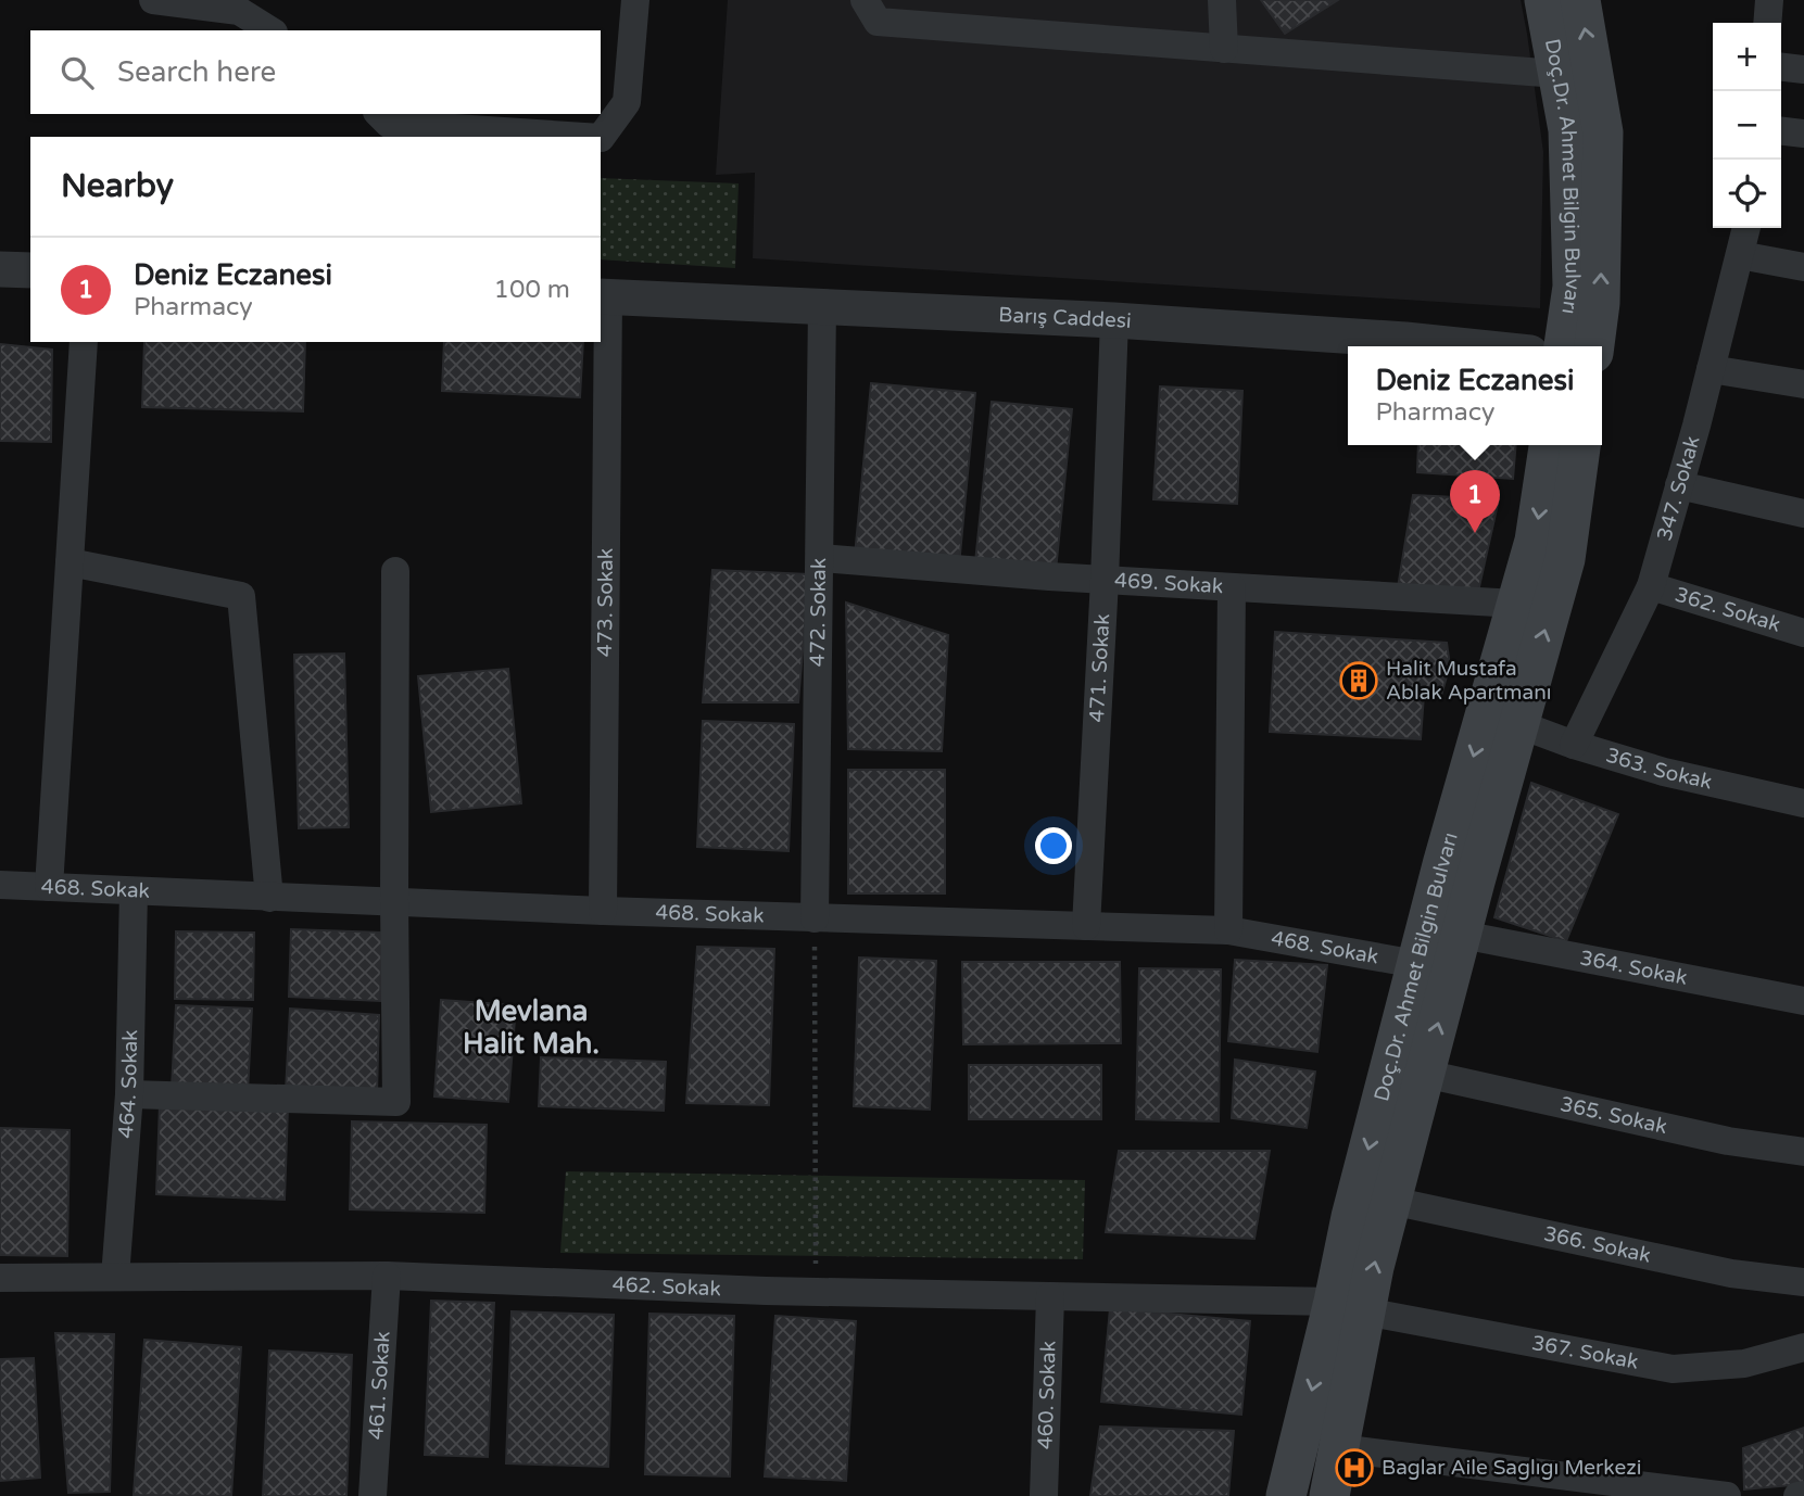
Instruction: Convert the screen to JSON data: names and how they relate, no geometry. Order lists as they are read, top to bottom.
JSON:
{
  "streets": {
    "main road": ["Doç.Dr. Ahmet Bilgin Bulvarı"],
    "street": [
      "Barış Caddesi",
      "347. Sokak",
      "469. Sokak",
      "473. Sokak",
      "362. Sokak",
      "472. Sokak",
      "471. Sokak",
      "363. Sokak",
      "468. Sokak",
      "364. Sokak",
      "464. Sokak",
      "365. Sokak",
      "366. Sokak",
      "462. Sokak",
      "367. Sokak",
      "461. Sokak",
      "460. Sokak"
    ]
  },
  "crossings": [
    ["Doç.Dr. Ahmet Bilgin Bulvarı", "469. Sokak"],
    ["Doç.Dr. Ahmet Bilgin Bulvarı", "363. Sokak"],
    ["Doç.Dr. Ahmet Bilgin Bulvarı", "468. Sokak"],
    ["Doç.Dr. Ahmet Bilgin Bulvarı", "364. Sokak"],
    ["Doç.Dr. Ahmet Bilgin Bulvarı", "365. Sokak"],
    ["Doç.Dr. Ahmet Bilgin Bulvarı", "366. Sokak"],
    ["Doç.Dr. Ahmet Bilgin Bulvarı", "462. Sokak"],
    ["Doç.Dr. Ahmet Bilgin Bulvarı", "367. Sokak"],
    ["Barış Caddesi", "473. Sokak"],
    ["Barış Caddesi", "472. Sokak"],
    ["Barış Caddesi", "471. Sokak"],
    ["347. Sokak", "362. Sokak"],
    ["347. Sokak", "363. Sokak"],
    ["469. Sokak", "472. Sokak"],
    ["469. Sokak", "471. Sokak"],
    ["473. Sokak", "468. Sokak"],
    ["472. Sokak", "468. Sokak"],
    ["471. Sokak", "468. Sokak"],
    ["468. Sokak", "464. Sokak"],
    ["464. Sokak", "462. Sokak"],
    ["462. Sokak", "367. Sokak"],
    ["462. Sokak", "461. Sokak"],
    ["462. Sokak", "460. Sokak"]
  ],
  "districts": ["Mevlana Halit Mah."],
  "places": {
    "building": ["Halit Mustafa Ablak Apartmanı"],
    "hospital": ["Baglar Aile Saglıgı Merkezi"]
  },
  "page": {
    "map_buttons": ["+", "−"],
    "search": "Search here",
    "heading": "Nearby",
    "list": [
      {
        "mark": "1",
        "name": "Deniz Eczanesi",
        "note": "Pharmacy",
        "value": "100 m"
      }
    ],
    "popup": ["Deniz Eczanesi", "Pharmacy"],
    "pins": "1"
  }
}
